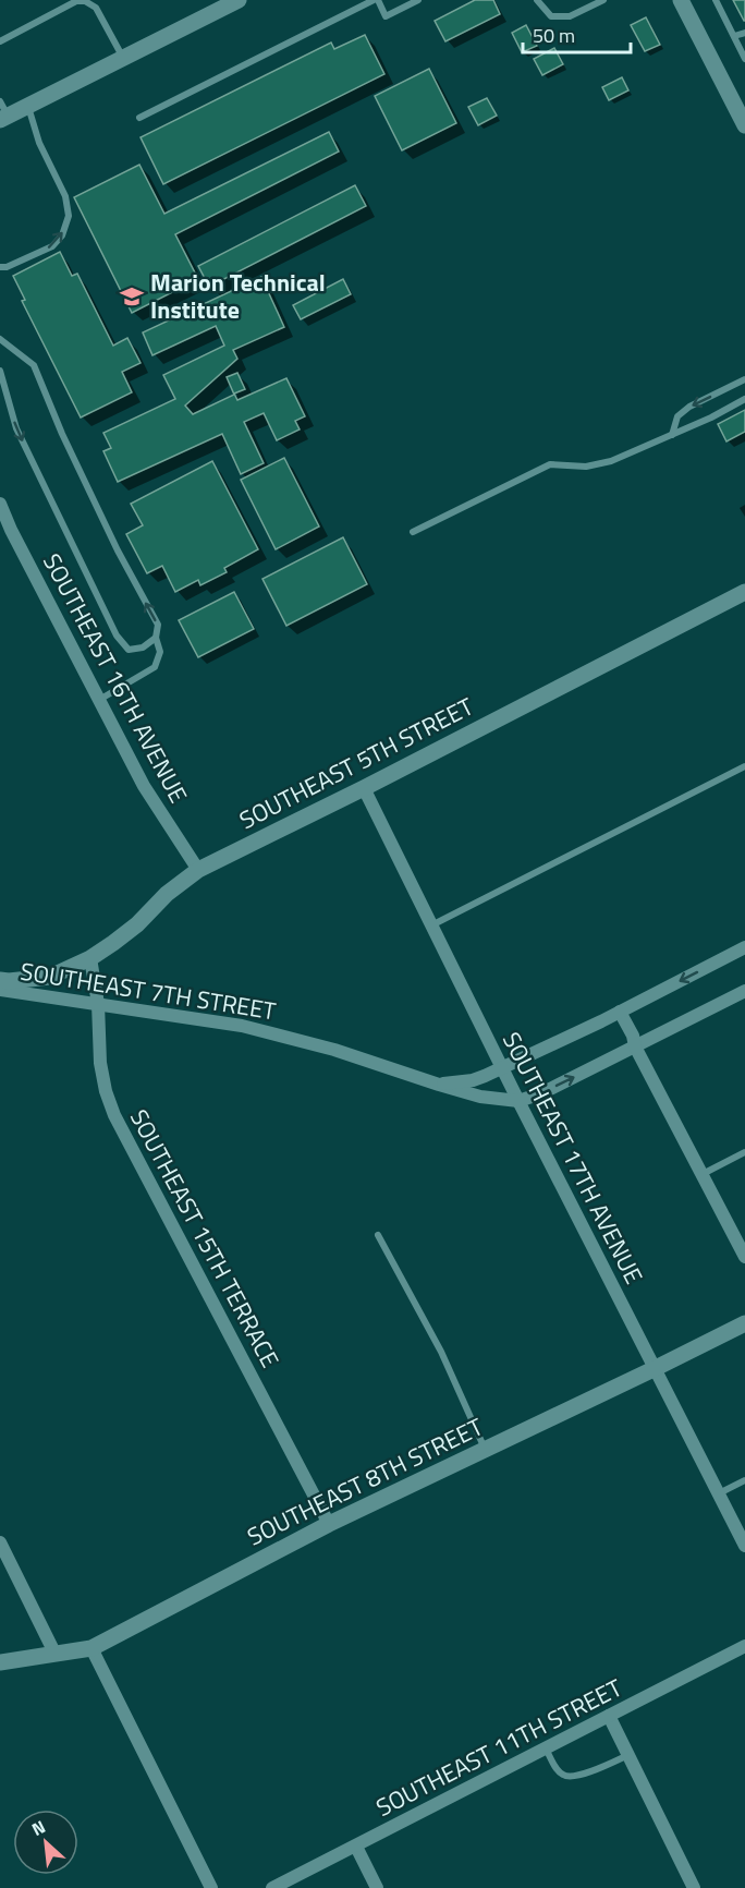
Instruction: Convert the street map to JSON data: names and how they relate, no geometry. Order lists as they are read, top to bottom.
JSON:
{
  "streets": {
    "street": [
      "SOUTHEAST 16TH AVENUE",
      "SOUTHEAST 5TH STREET",
      "SOUTHEAST 7TH STREET",
      "SOUTHEAST 17TH AVENUE",
      "SOUTHEAST 15TH TERRACE",
      "SOUTHEAST 8TH STREET",
      "SOUTHEAST 11TH STREET"
    ]
  },
  "crossings": [
    ["SOUTHEAST 16TH AVENUE", "SOUTHEAST 5TH STREET"],
    ["SOUTHEAST 5TH STREET", "SOUTHEAST 17TH AVENUE"],
    ["SOUTHEAST 5TH STREET", "SOUTHEAST 15TH TERRACE"],
    ["SOUTHEAST 7TH STREET", "SOUTHEAST 17TH AVENUE"],
    ["SOUTHEAST 7TH STREET", "SOUTHEAST 15TH TERRACE"],
    ["SOUTHEAST 17TH AVENUE", "SOUTHEAST 8TH STREET"],
    ["SOUTHEAST 15TH TERRACE", "SOUTHEAST 8TH STREET"]
  ],
  "places": {
    "school or university": ["Marion Technical Institute"]
  },
  "scale_bar": "50 m",
  "north": "top left"
}
